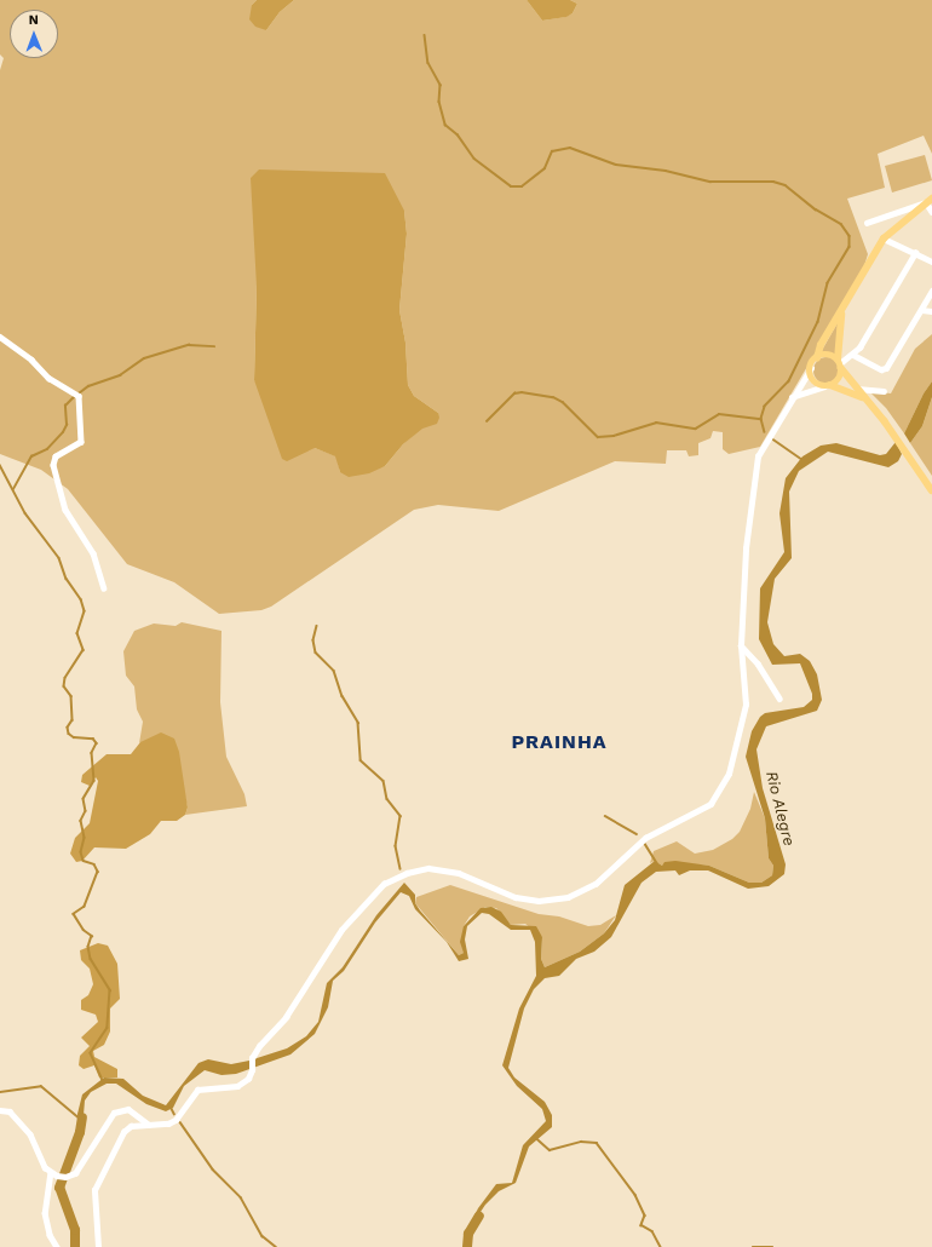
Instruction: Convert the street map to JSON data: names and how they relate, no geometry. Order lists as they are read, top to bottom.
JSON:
{
  "districts": ["PRAINHA"],
  "water": ["Rio Alegre"],
  "north": "top"
}
